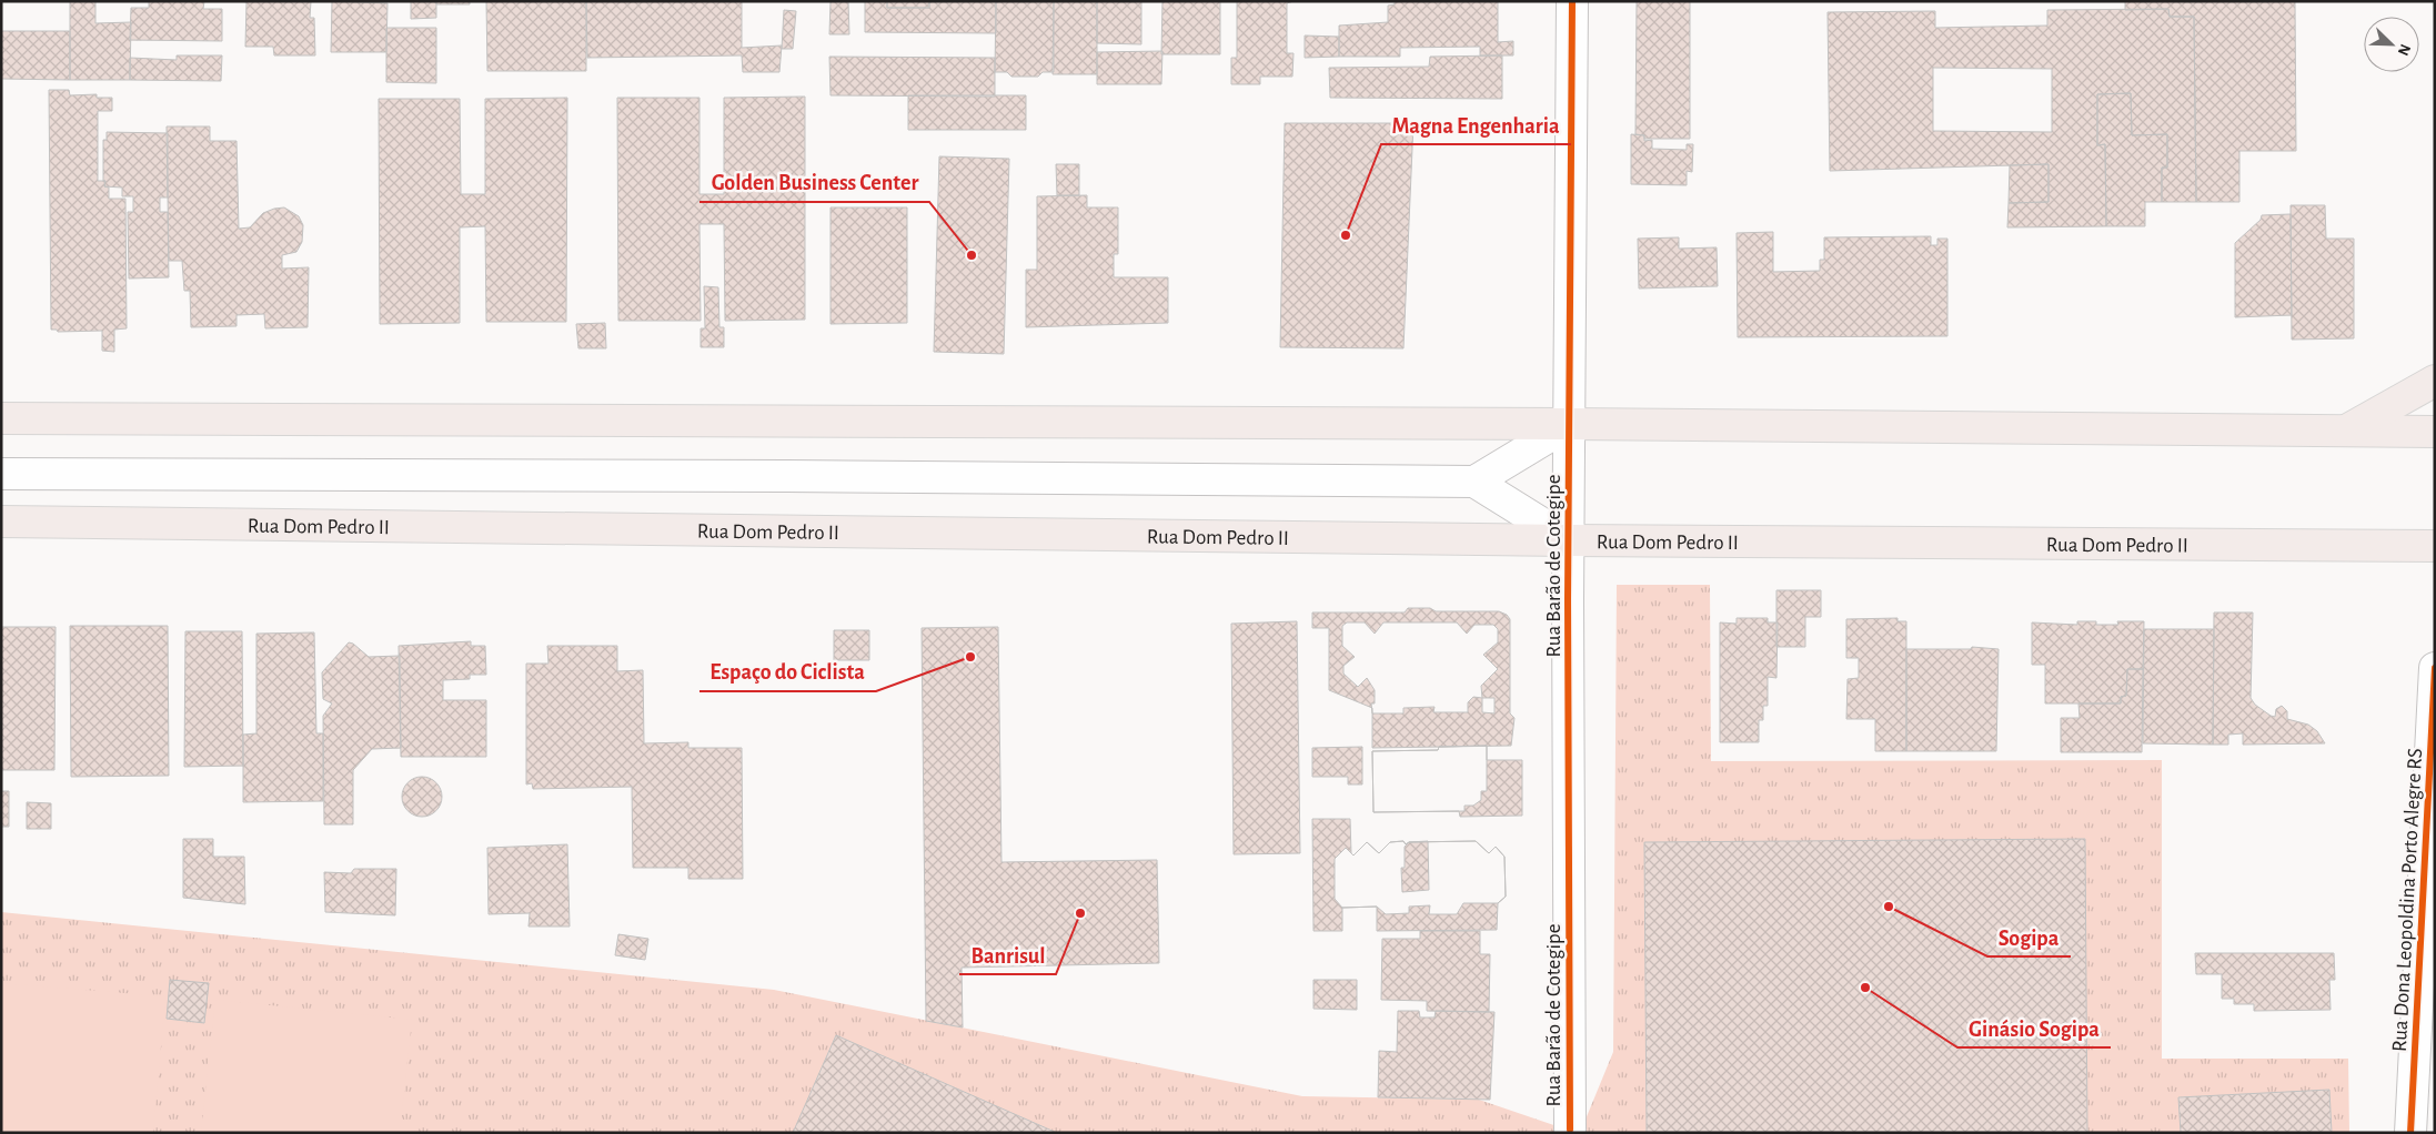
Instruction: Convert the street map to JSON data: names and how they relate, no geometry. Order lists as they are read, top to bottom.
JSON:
{
  "streets": {
    "main road": ["Rua Dom Pedro II"],
    "street": ["Rua Barão de Cotegipe", "Rua Dona Leopoldina Porto Alegre RS"]
  },
  "crossings": [
    ["Rua Dom Pedro II", "Rua Barão de Cotegipe"]
  ],
  "places": [
    "Magna Engenharia",
    "Golden Business Center",
    "Espaço do Ciclista",
    "Sogipa",
    "Banrisul",
    "Ginásio Sogipa"
  ],
  "north": "bottom right"
}
